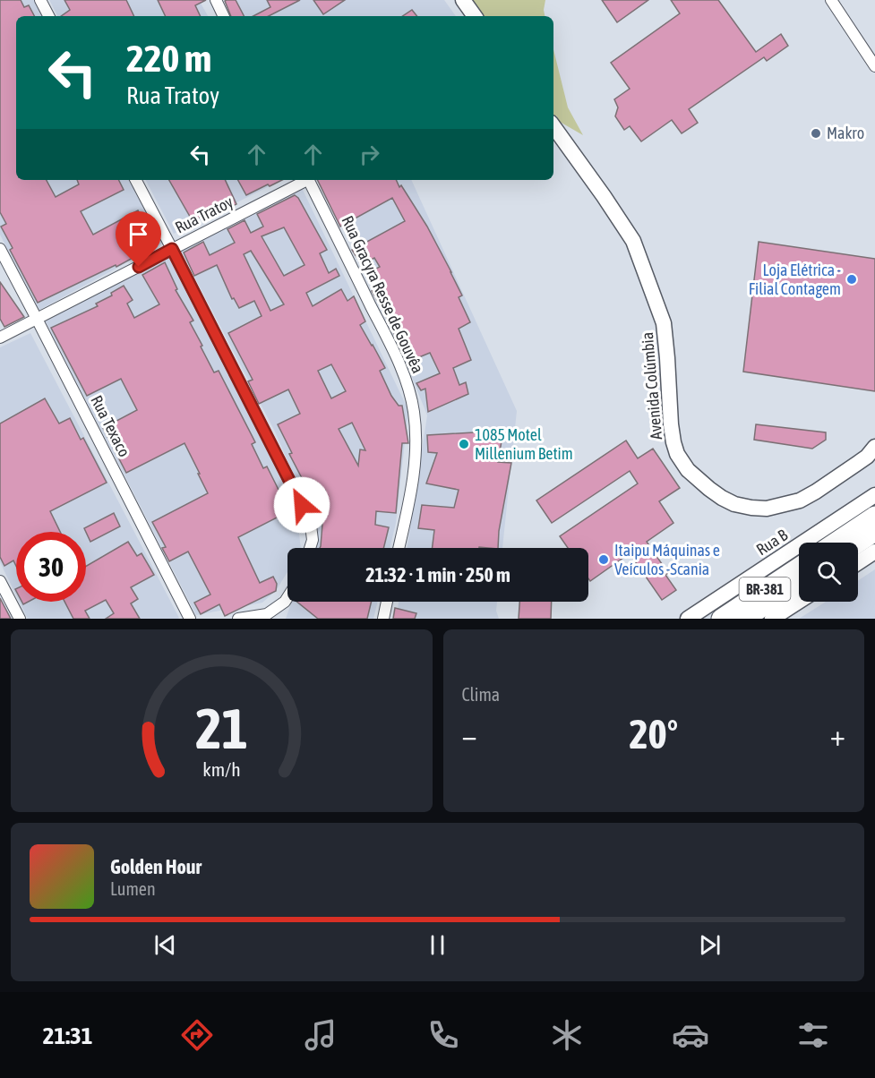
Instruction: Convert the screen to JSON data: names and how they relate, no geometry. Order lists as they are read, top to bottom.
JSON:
{
  "streets": {
    "highway": ["BR-381"],
    "street": [
      "Rua Tratoy",
      "Rua Gracyra Resse de Gouvêa",
      "Avenida Colúmbia",
      "Rua Texaco",
      "Rua B"
    ]
  },
  "crossings": [
    ["Rua Tratoy", "Rua Texaco"]
  ],
  "places": [
    "Makro",
    "Loja Elétrica - Filial Contagem",
    "1085 Motel Millenium Betim",
    "Itaipu Máquinas e Veículos -Scania"
  ],
  "page": {
    "turn": ["220 m", "Rua Tratoy"],
    "limit": "30",
    "trip": "21:32 · 1 min · 250 m",
    "tile": "Clima",
    "heat": ["−", "20°", "+"],
    "song": ["Golden Hour", "Lumen"],
    "tabs": "21:31",
    "gauge": ["21", "km/h"]
  }
}
